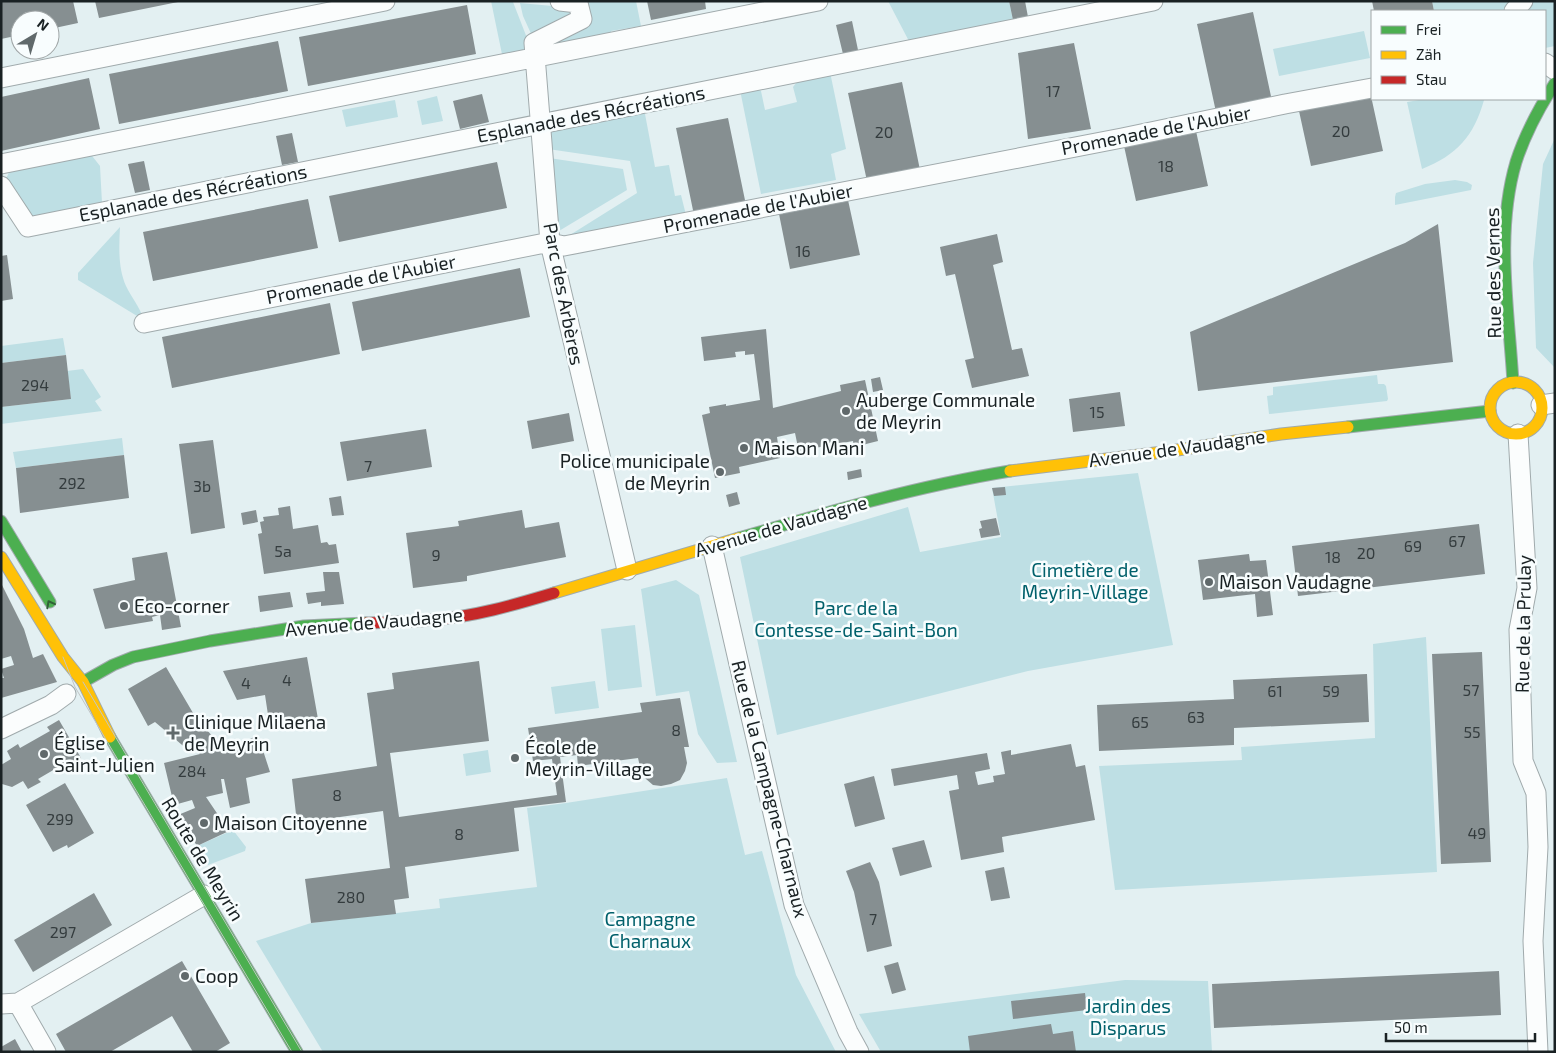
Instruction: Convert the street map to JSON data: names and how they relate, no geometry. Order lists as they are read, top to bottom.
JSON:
{
  "streets": {
    "street": [
      "Esplanade des Récréations",
      "Promenade de l'Aubier",
      "Rue des Vernes",
      "Parc des Arbères",
      "Avenue de Vaudagne",
      "Rue de la Prulay",
      "Rue de la Campagne-Charnaux",
      "Route de Meyrin"
    ]
  },
  "crossings": [
    ["Esplanade des Récréations", "Parc des Arbères"],
    ["Promenade de l'Aubier", "Parc des Arbères"],
    ["Rue des Vernes", "Avenue de Vaudagne"],
    ["Rue des Vernes", "Rue de la Prulay"],
    ["Parc des Arbères", "Avenue de Vaudagne"],
    ["Avenue de Vaudagne", "Rue de la Prulay"],
    ["Avenue de Vaudagne", "Rue de la Campagne-Charnaux"],
    ["Avenue de Vaudagne", "Route de Meyrin"]
  ],
  "parks": [
    "Cimetière de Meyrin-Village",
    "Parc de la Contesse-de-Saint-Bon",
    "Campagne Charnaux",
    "Jardin des Disparus"
  ],
  "places": {
    "other": [
      "Auberge Communale de Meyrin",
      "Maison Mani",
      "Police municipale de Meyrin",
      "Maison Vaudagne",
      "Eco-corner",
      "Église Saint-Julien",
      "École de Meyrin-Village",
      "Maison Citoyenne",
      "Coop"
    ],
    "health": ["Clinique Milaena de Meyrin"]
  },
  "house_numbers": [
    "17",
    "20",
    "20",
    "18",
    "16",
    "294",
    "15",
    "7",
    "292",
    "3b",
    "67",
    "69",
    "5a",
    "20",
    "9",
    "18",
    "4",
    "4",
    "57",
    "61",
    "59",
    "63",
    "65",
    "8",
    "55",
    "284",
    "8",
    "299",
    "49",
    "8",
    "280",
    "7",
    "297"
  ],
  "legend": ["Frei", "Zäh", "Stau"],
  "scale_bar": "50 m",
  "north": "top right"
}
